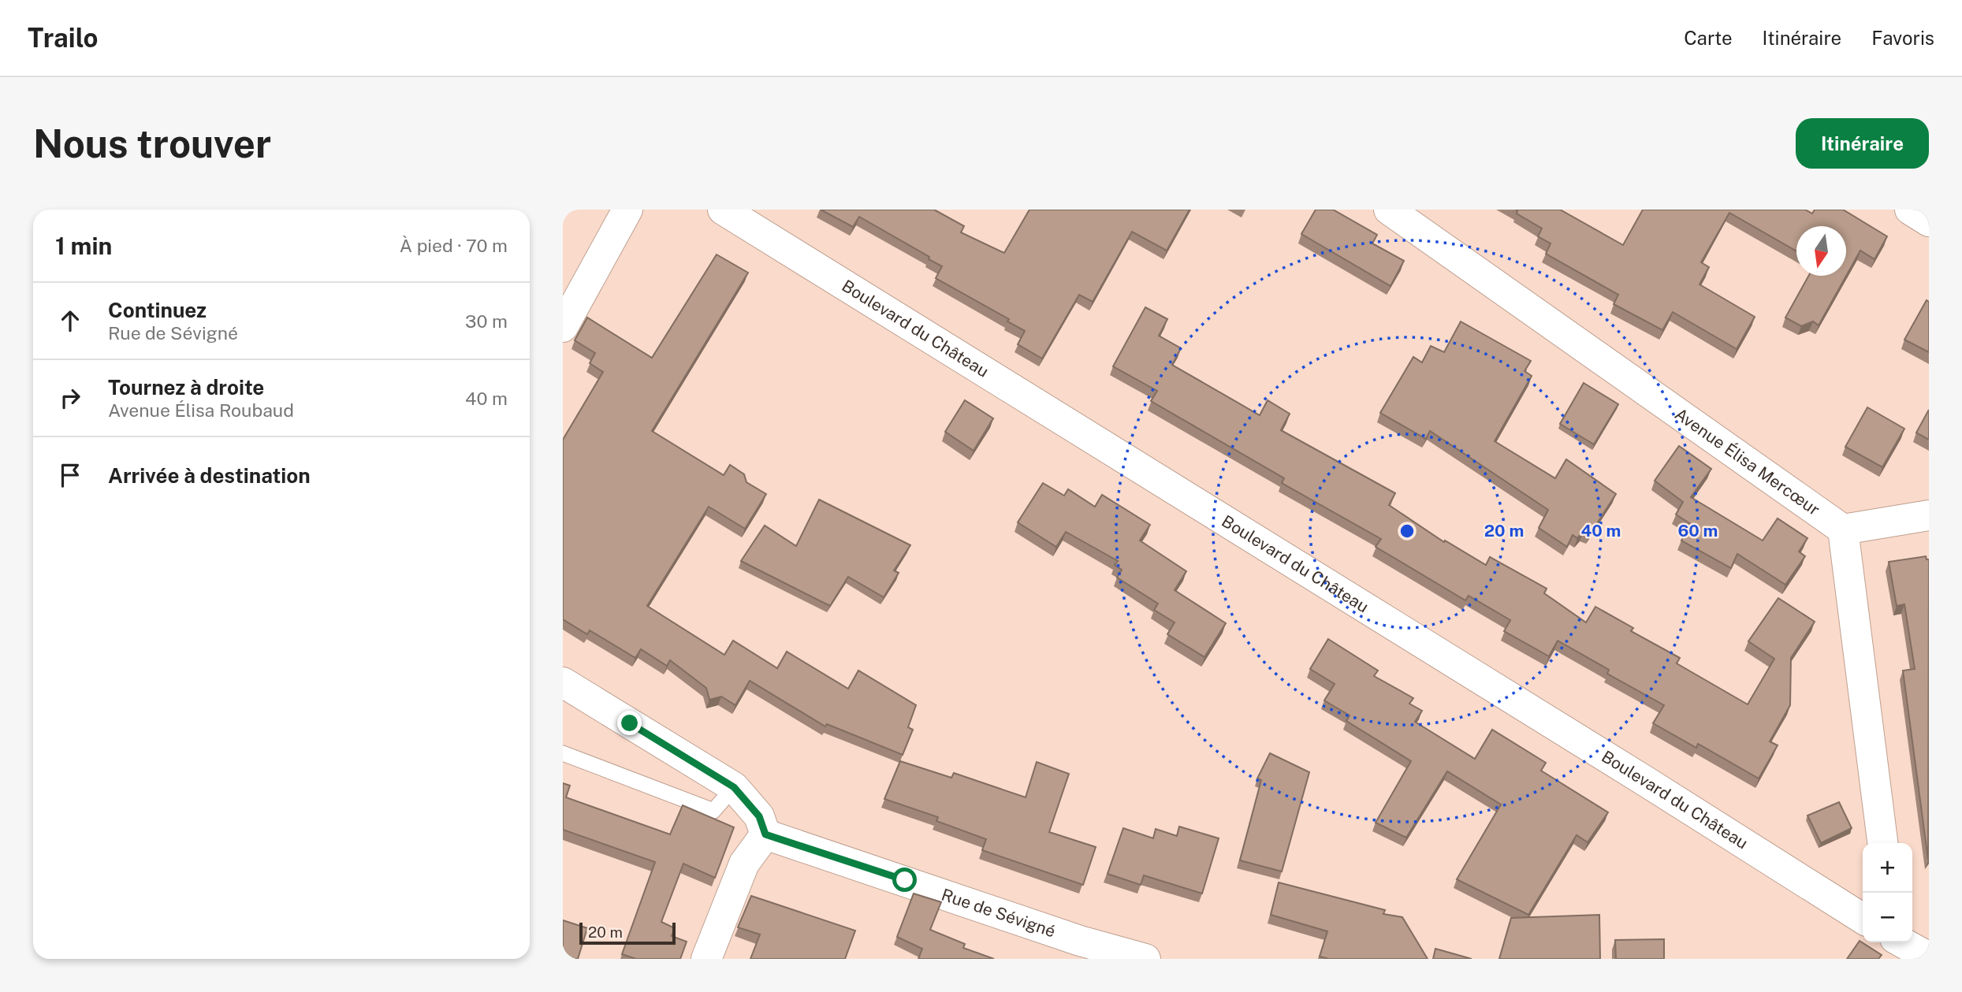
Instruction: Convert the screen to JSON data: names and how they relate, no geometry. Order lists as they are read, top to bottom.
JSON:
{
  "streets": {
    "street": ["Boulevard du Château", "Avenue Élisa Mercœur", "Rue de Sévigné"]
  },
  "scale_bar": "20 m",
  "north": "bottom",
  "page": {
    "header": "Trailo",
    "nav": ["Carte", "Itinéraire", "Favoris"],
    "buttons": "Itinéraire",
    "title": "Nous trouver",
    "heading": ["1 min", "À pied · 70 m"],
    "list": [
      ["Continuez", "Rue de Sévigné", "30 m"],
      ["Tournez à droite", "Avenue Élisa Roubaud", "40 m"],
      "Arrivée à destination"
    ],
    "map_buttons": ["+", "−"],
    "scale": "20 m"
  },
  "rings": ["20 m", "40 m", "60 m"]
}
